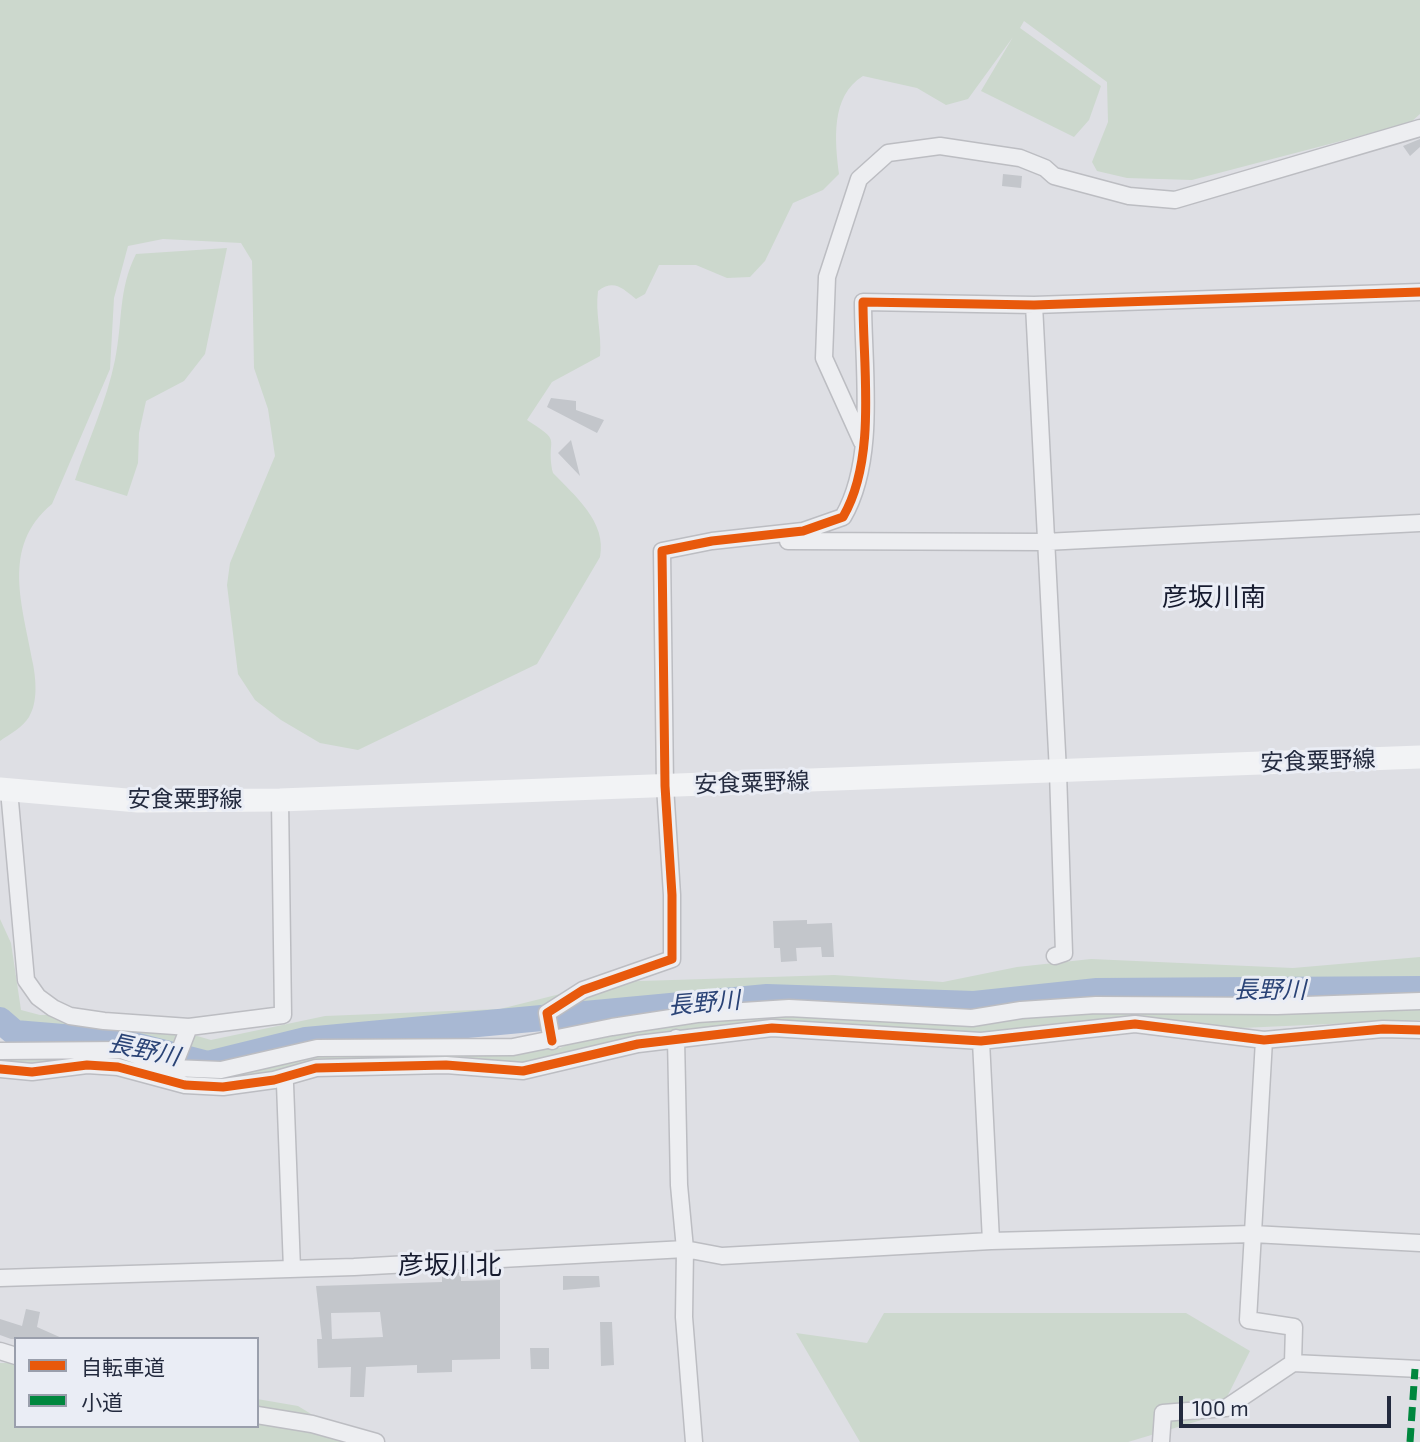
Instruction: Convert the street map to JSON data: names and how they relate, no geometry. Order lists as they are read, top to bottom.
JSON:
{
  "streets": {
    "main road": ["安食粟野線"]
  },
  "districts": ["彦坂川南", "彦坂川北"],
  "water": ["長野川"],
  "legend": ["自転車道", "小道"],
  "scale_bar": "100 m"
}
